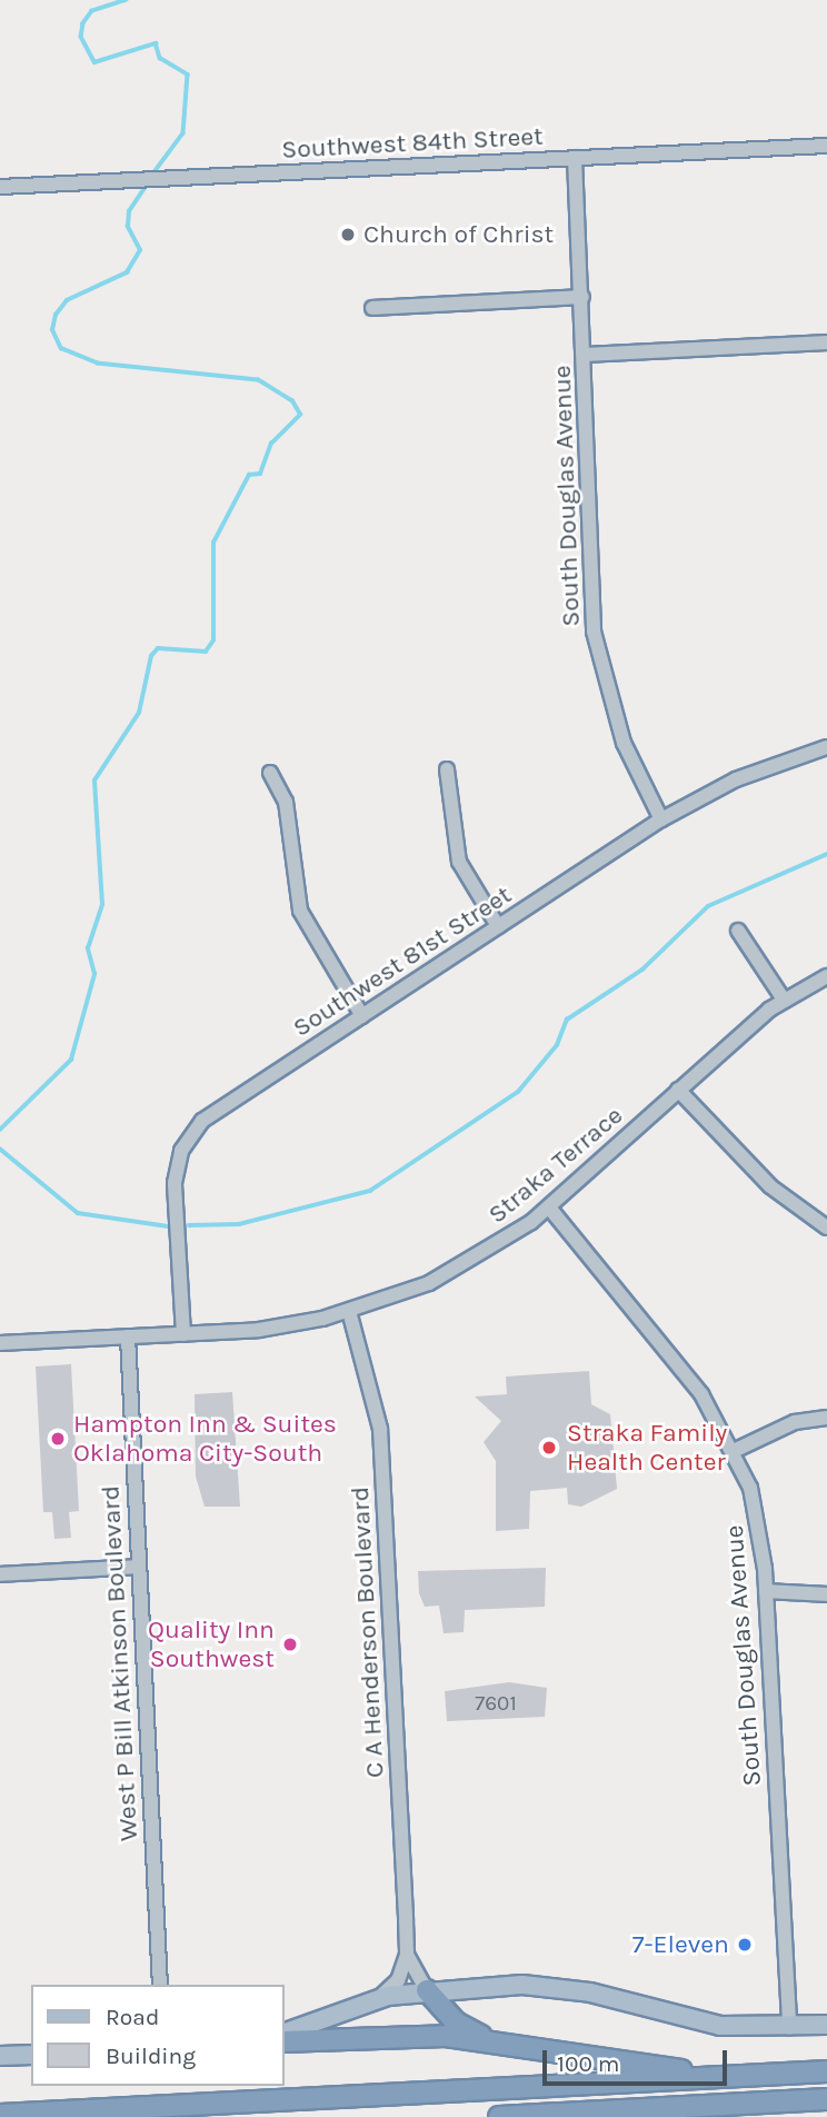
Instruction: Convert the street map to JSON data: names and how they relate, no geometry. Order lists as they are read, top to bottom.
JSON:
{
  "streets": {
    "street": [
      "Southwest 84th Street",
      "South Douglas Avenue",
      "Southwest 81st Street",
      "Straka Terrace",
      "C A Henderson Boulevard",
      "West P Bill Atkinson Boulevard"
    ]
  },
  "crossings": [
    ["Southwest 84th Street", "South Douglas Avenue"],
    ["South Douglas Avenue", "Southwest 81st Street"],
    ["South Douglas Avenue", "Straka Terrace"],
    ["Southwest 81st Street", "Straka Terrace"],
    ["Straka Terrace", "C A Henderson Boulevard"],
    ["Straka Terrace", "West P Bill Atkinson Boulevard"]
  ],
  "places": [
    "Church of Christ",
    "Hampton Inn & Suites Oklahoma City-South",
    "Straka Family Health Center",
    "Quality Inn Southwest",
    "7-Eleven"
  ],
  "house_numbers": ["7601"],
  "legend": ["Road", "Building"],
  "scale_bar": "100 m"
}
